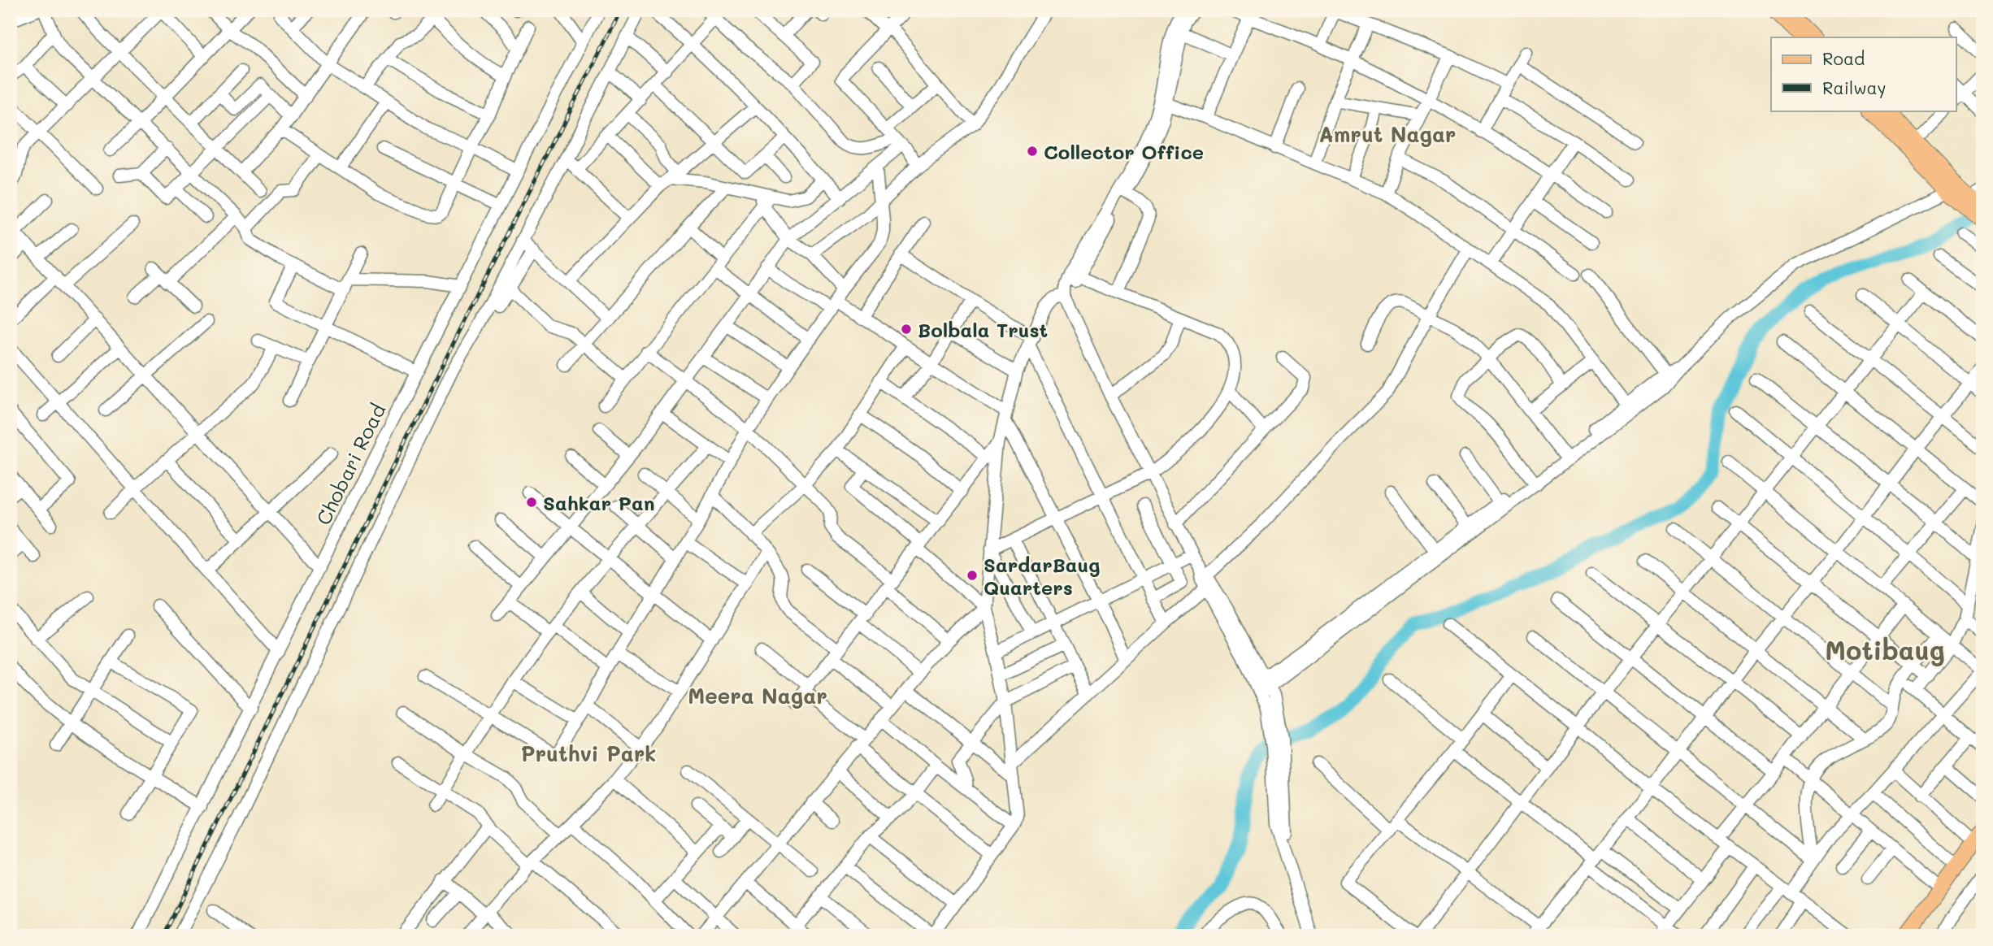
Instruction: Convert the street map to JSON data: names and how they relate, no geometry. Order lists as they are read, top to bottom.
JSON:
{
  "streets": {
    "street": ["Chobari Road"]
  },
  "districts": [
    "Amrut Nagar",
    "Motibaug",
    "Meera Nagar",
    "Pruthvi Park"
  ],
  "places": [
    "Collector Office",
    "Bolbala Trust",
    "Sahkar Pan",
    "SardarBaug Quarters"
  ],
  "legend": ["Road", "Railway"]
}
